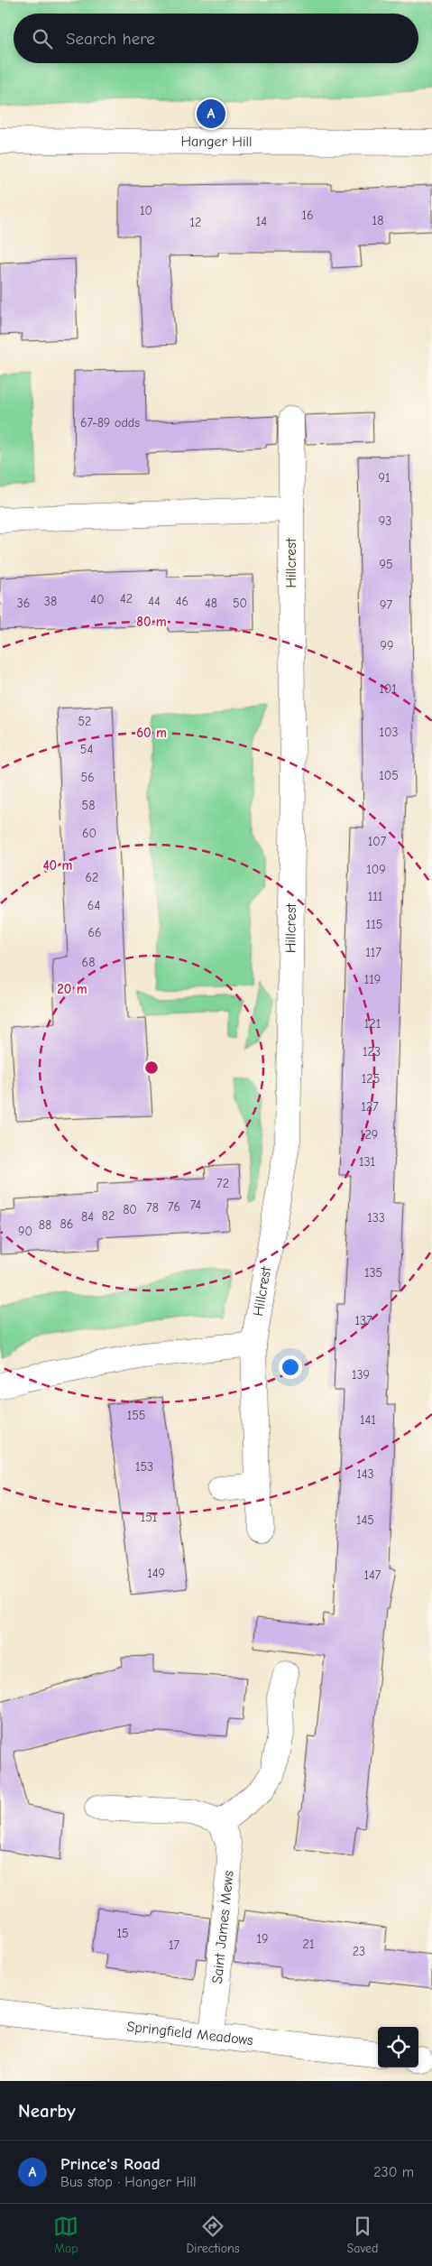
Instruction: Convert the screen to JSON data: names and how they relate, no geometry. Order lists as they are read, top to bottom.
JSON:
{
  "streets": {
    "street": [
      "Hanger Hill",
      "Hillcrest",
      "Saint James Mews",
      "Springfield Meadows"
    ]
  },
  "crossings": [
    ["Saint James Mews", "Springfield Meadows"]
  ],
  "house_numbers": [
    "10",
    "16",
    "18",
    "14",
    "12",
    "67-89 odds",
    "91",
    "93",
    "95",
    "42",
    "40",
    "38",
    "44",
    "46",
    "36",
    "48",
    "50",
    "97",
    "99",
    "101",
    "52",
    "103",
    "54",
    "105",
    "56",
    "58",
    "60",
    "107",
    "109",
    "62",
    "111",
    "64",
    "115",
    "66",
    "117",
    "68",
    "119",
    "121",
    "123",
    "125",
    "127",
    "129",
    "131",
    "72",
    "74",
    "76",
    "78",
    "80",
    "82",
    "84",
    "133",
    "86",
    "88",
    "90",
    "135",
    "137",
    "139",
    "155",
    "141",
    "153",
    "143",
    "151",
    "145",
    "149",
    "147",
    "15",
    "19",
    "21",
    "17",
    "23"
  ],
  "page": {
    "search": "Search here",
    "pins": "A",
    "heading": "Nearby",
    "list": [
      {
        "mark": "A",
        "name": "Prince's Road",
        "note": "Bus stop · Hanger Hill",
        "value": "230 m"
      }
    ],
    "nav": ["Map", "Directions", "Saved"]
  },
  "rings": [
    "80 m",
    "60 m",
    "40 m",
    "20 m"
  ]
}
